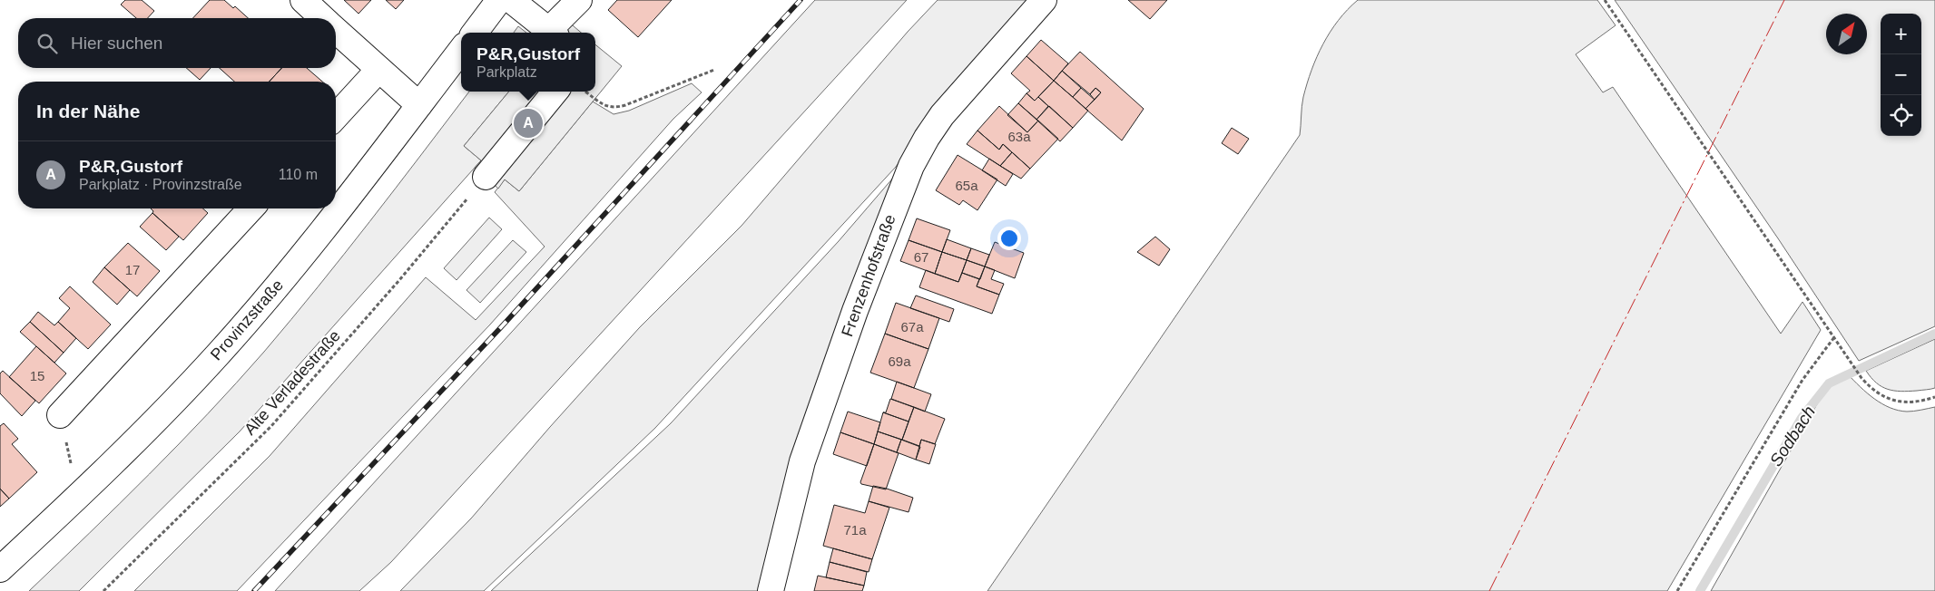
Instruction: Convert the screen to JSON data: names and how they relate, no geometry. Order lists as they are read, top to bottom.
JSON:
{
  "streets": {
    "street": ["Frenzenhofstraße", "Provinzstraße"],
    "path": ["Alte Verladestraße"]
  },
  "water": ["Sodbach"],
  "house_numbers": [
    "63a",
    "65a",
    "67",
    "17",
    "67a",
    "69a",
    "15",
    "71a"
  ],
  "north": "top right",
  "page": {
    "map_buttons": ["+", "−"],
    "search": "Hier suchen",
    "popup": ["P&R,Gustorf", "Parkplatz"],
    "heading": "In der Nähe",
    "pins": "A",
    "list": [
      {
        "mark": "A",
        "name": "P&R,Gustorf",
        "note": "Parkplatz · Provinzstraße",
        "value": "110 m"
      }
    ]
  }
}
